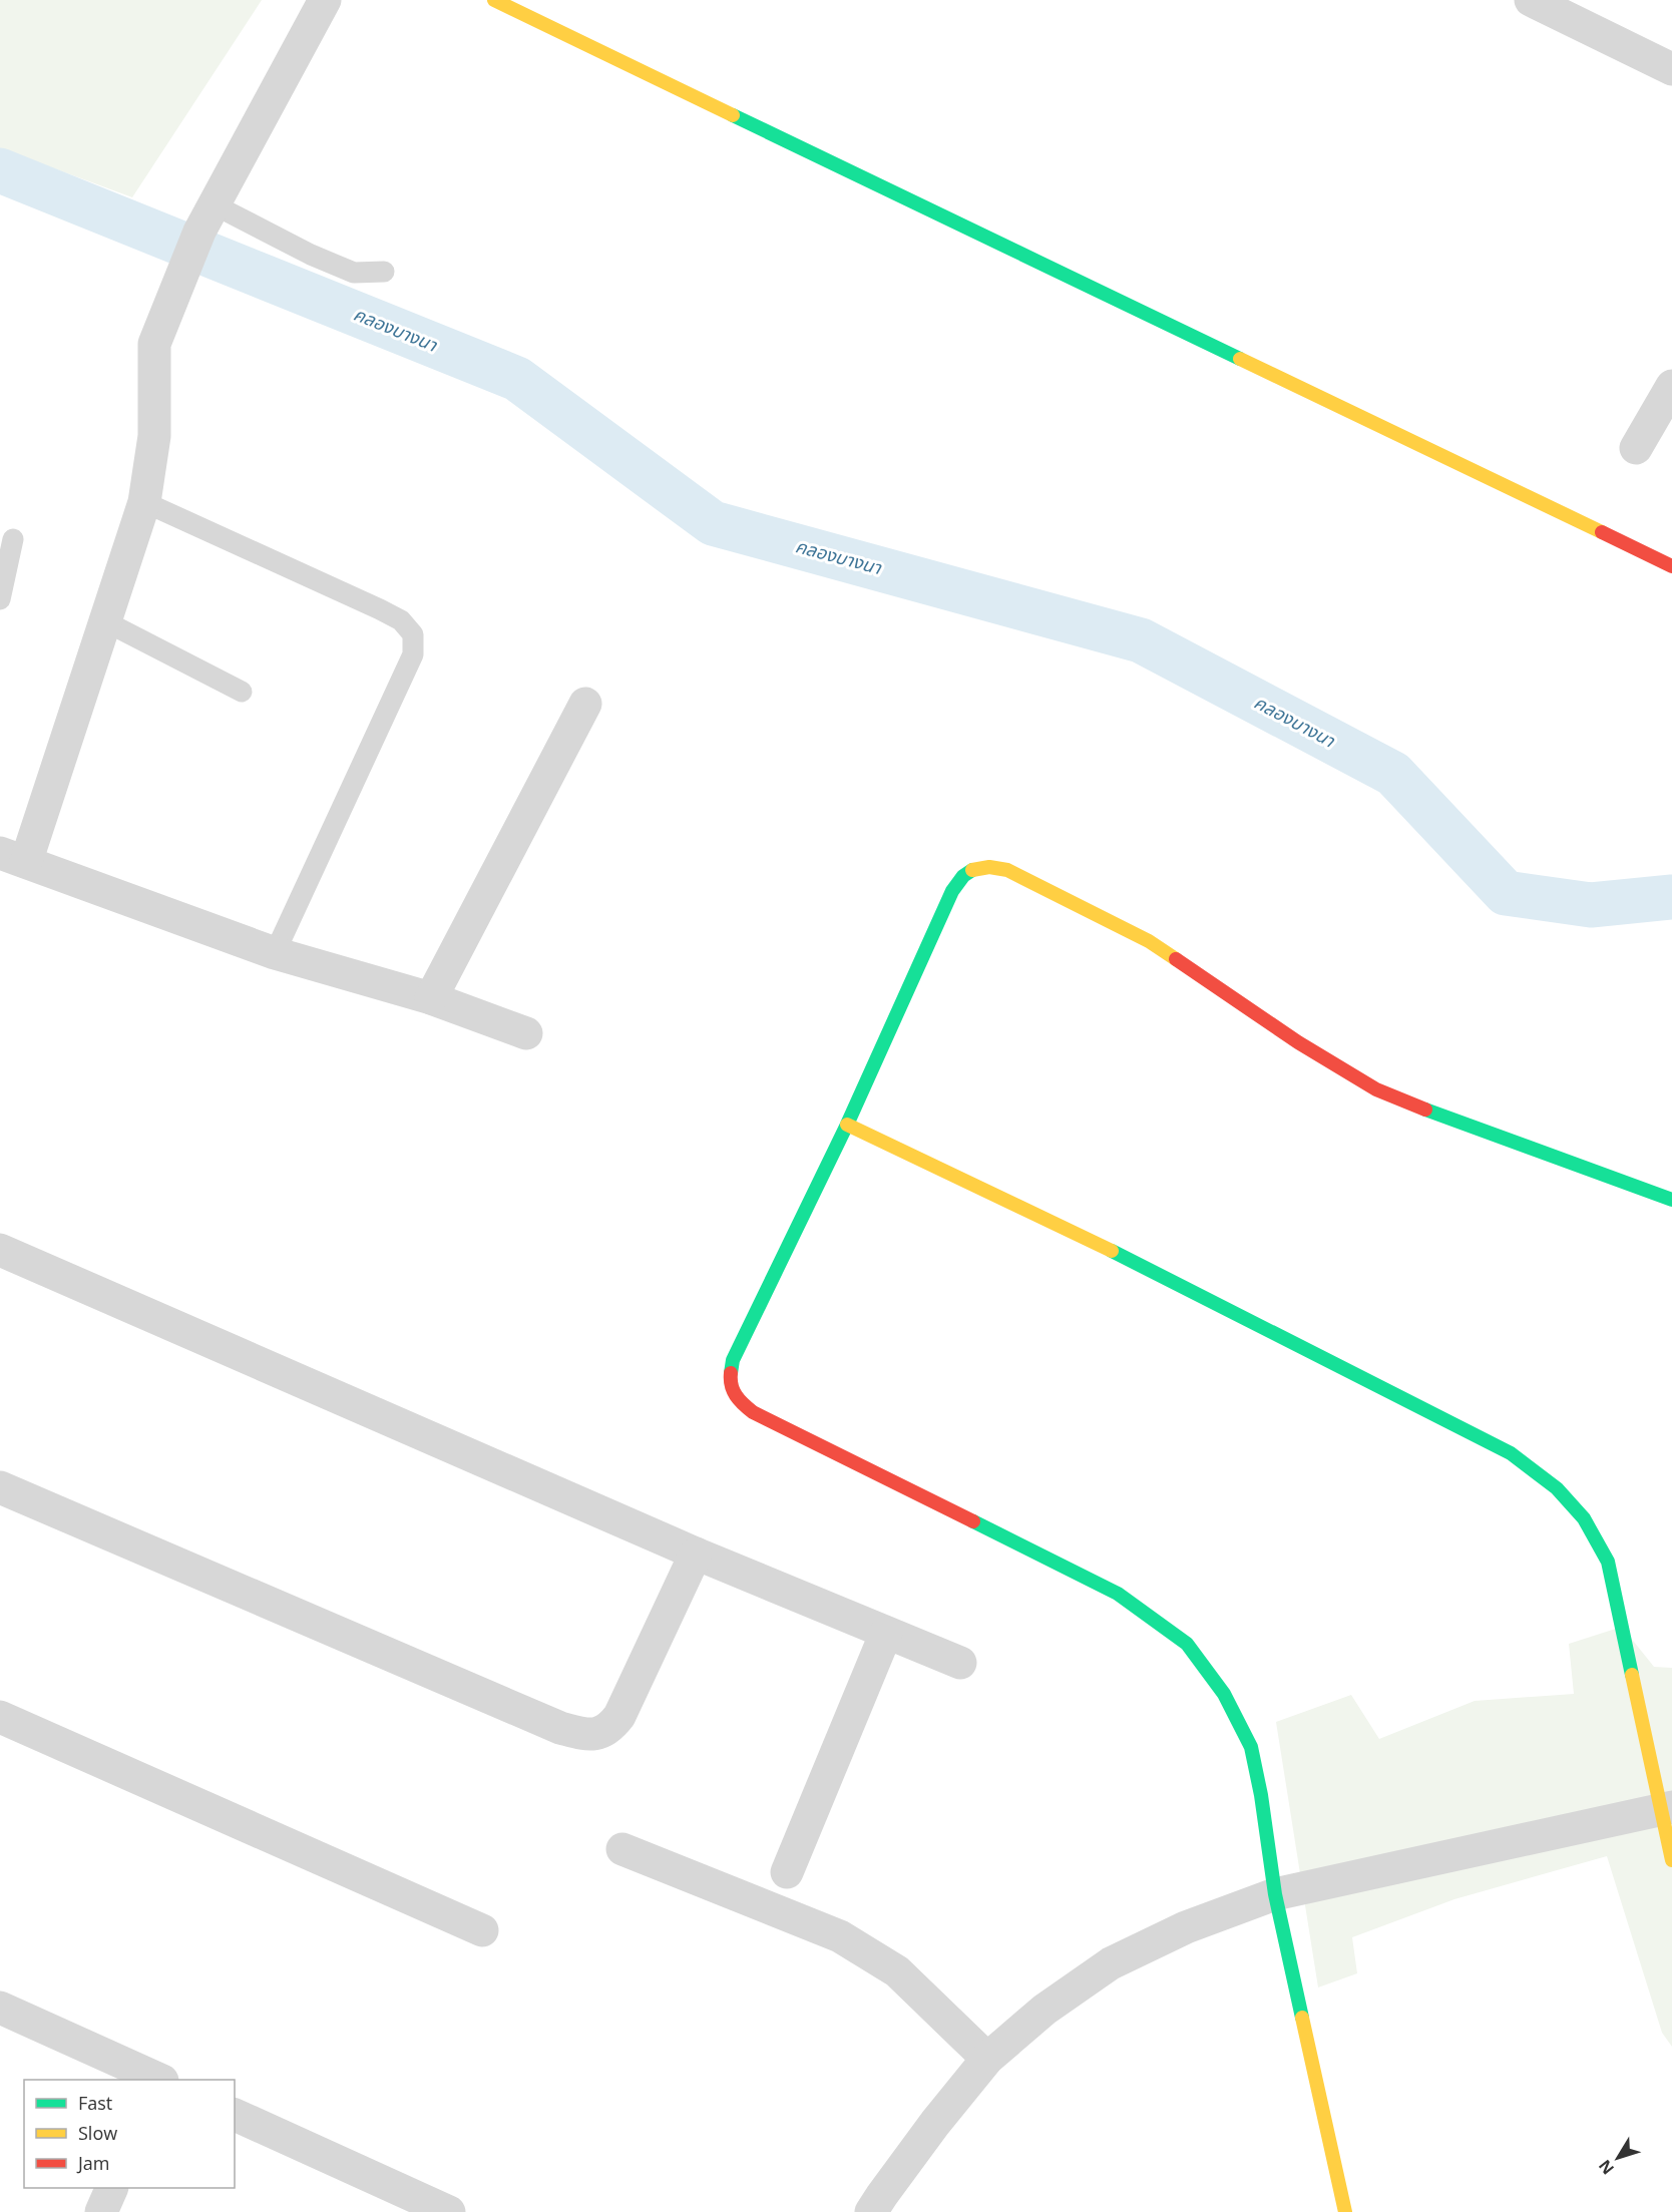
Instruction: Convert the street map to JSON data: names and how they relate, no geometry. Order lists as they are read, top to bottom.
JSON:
{
  "water": ["คลองบางนา"],
  "legend": ["Fast", "Slow", "Jam"],
  "north": "bottom left"
}
